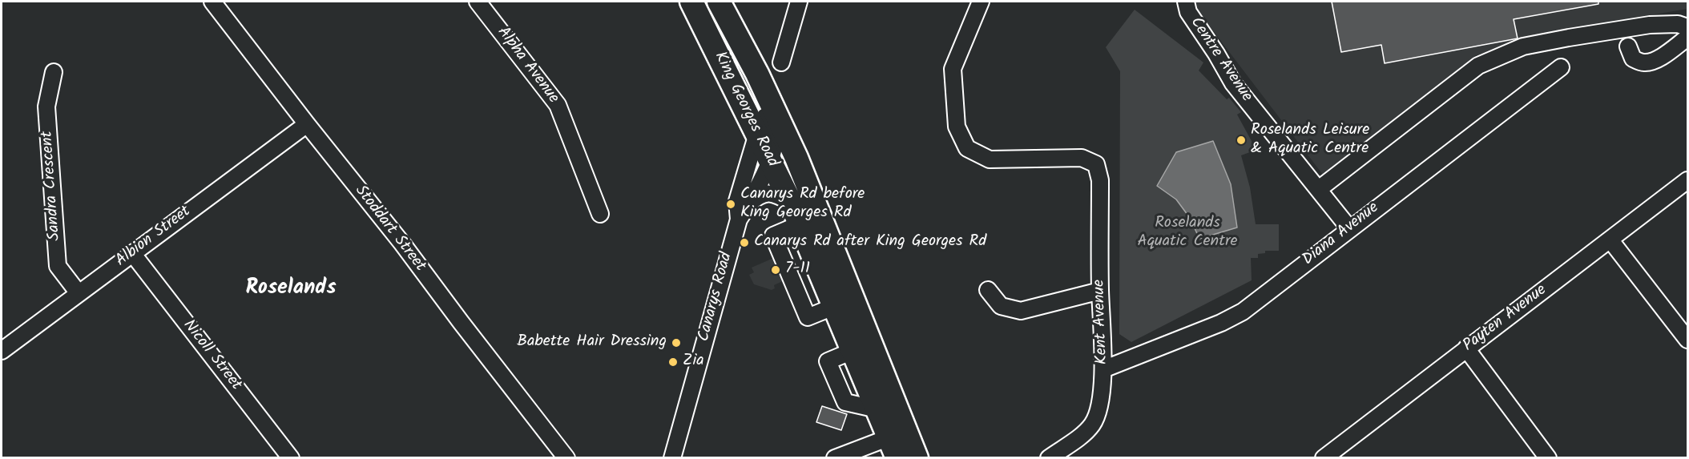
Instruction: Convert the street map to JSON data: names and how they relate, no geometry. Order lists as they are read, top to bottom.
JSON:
{
  "streets": {
    "highway": ["King Georges Road"],
    "street": [
      "Centre Avenue",
      "Alpha Avenue",
      "Sandra Crescent",
      "Stoddart Street",
      "Diana Avenue",
      "Albion Street",
      "Canarys Road",
      "Payten Avenue",
      "Kent Avenue",
      "Nicoll Street"
    ]
  },
  "crossings": [
    ["Centre Avenue", "Diana Avenue"],
    ["King Georges Road", "Canarys Road"],
    ["Sandra Crescent", "Albion Street"],
    ["Stoddart Street", "Albion Street"],
    ["Diana Avenue", "Kent Avenue"],
    ["Albion Street", "Nicoll Street"]
  ],
  "districts": ["Roselands"],
  "parks": ["Roselands Aquatic Centre"],
  "places": [
    "Roselands Leisure & Aquatic Centre",
    "Canarys Rd before King Georges Rd",
    "Canarys Rd after King Georges Rd",
    "7-11",
    "Babette Hair Dressing",
    "Zia"
  ]
}
